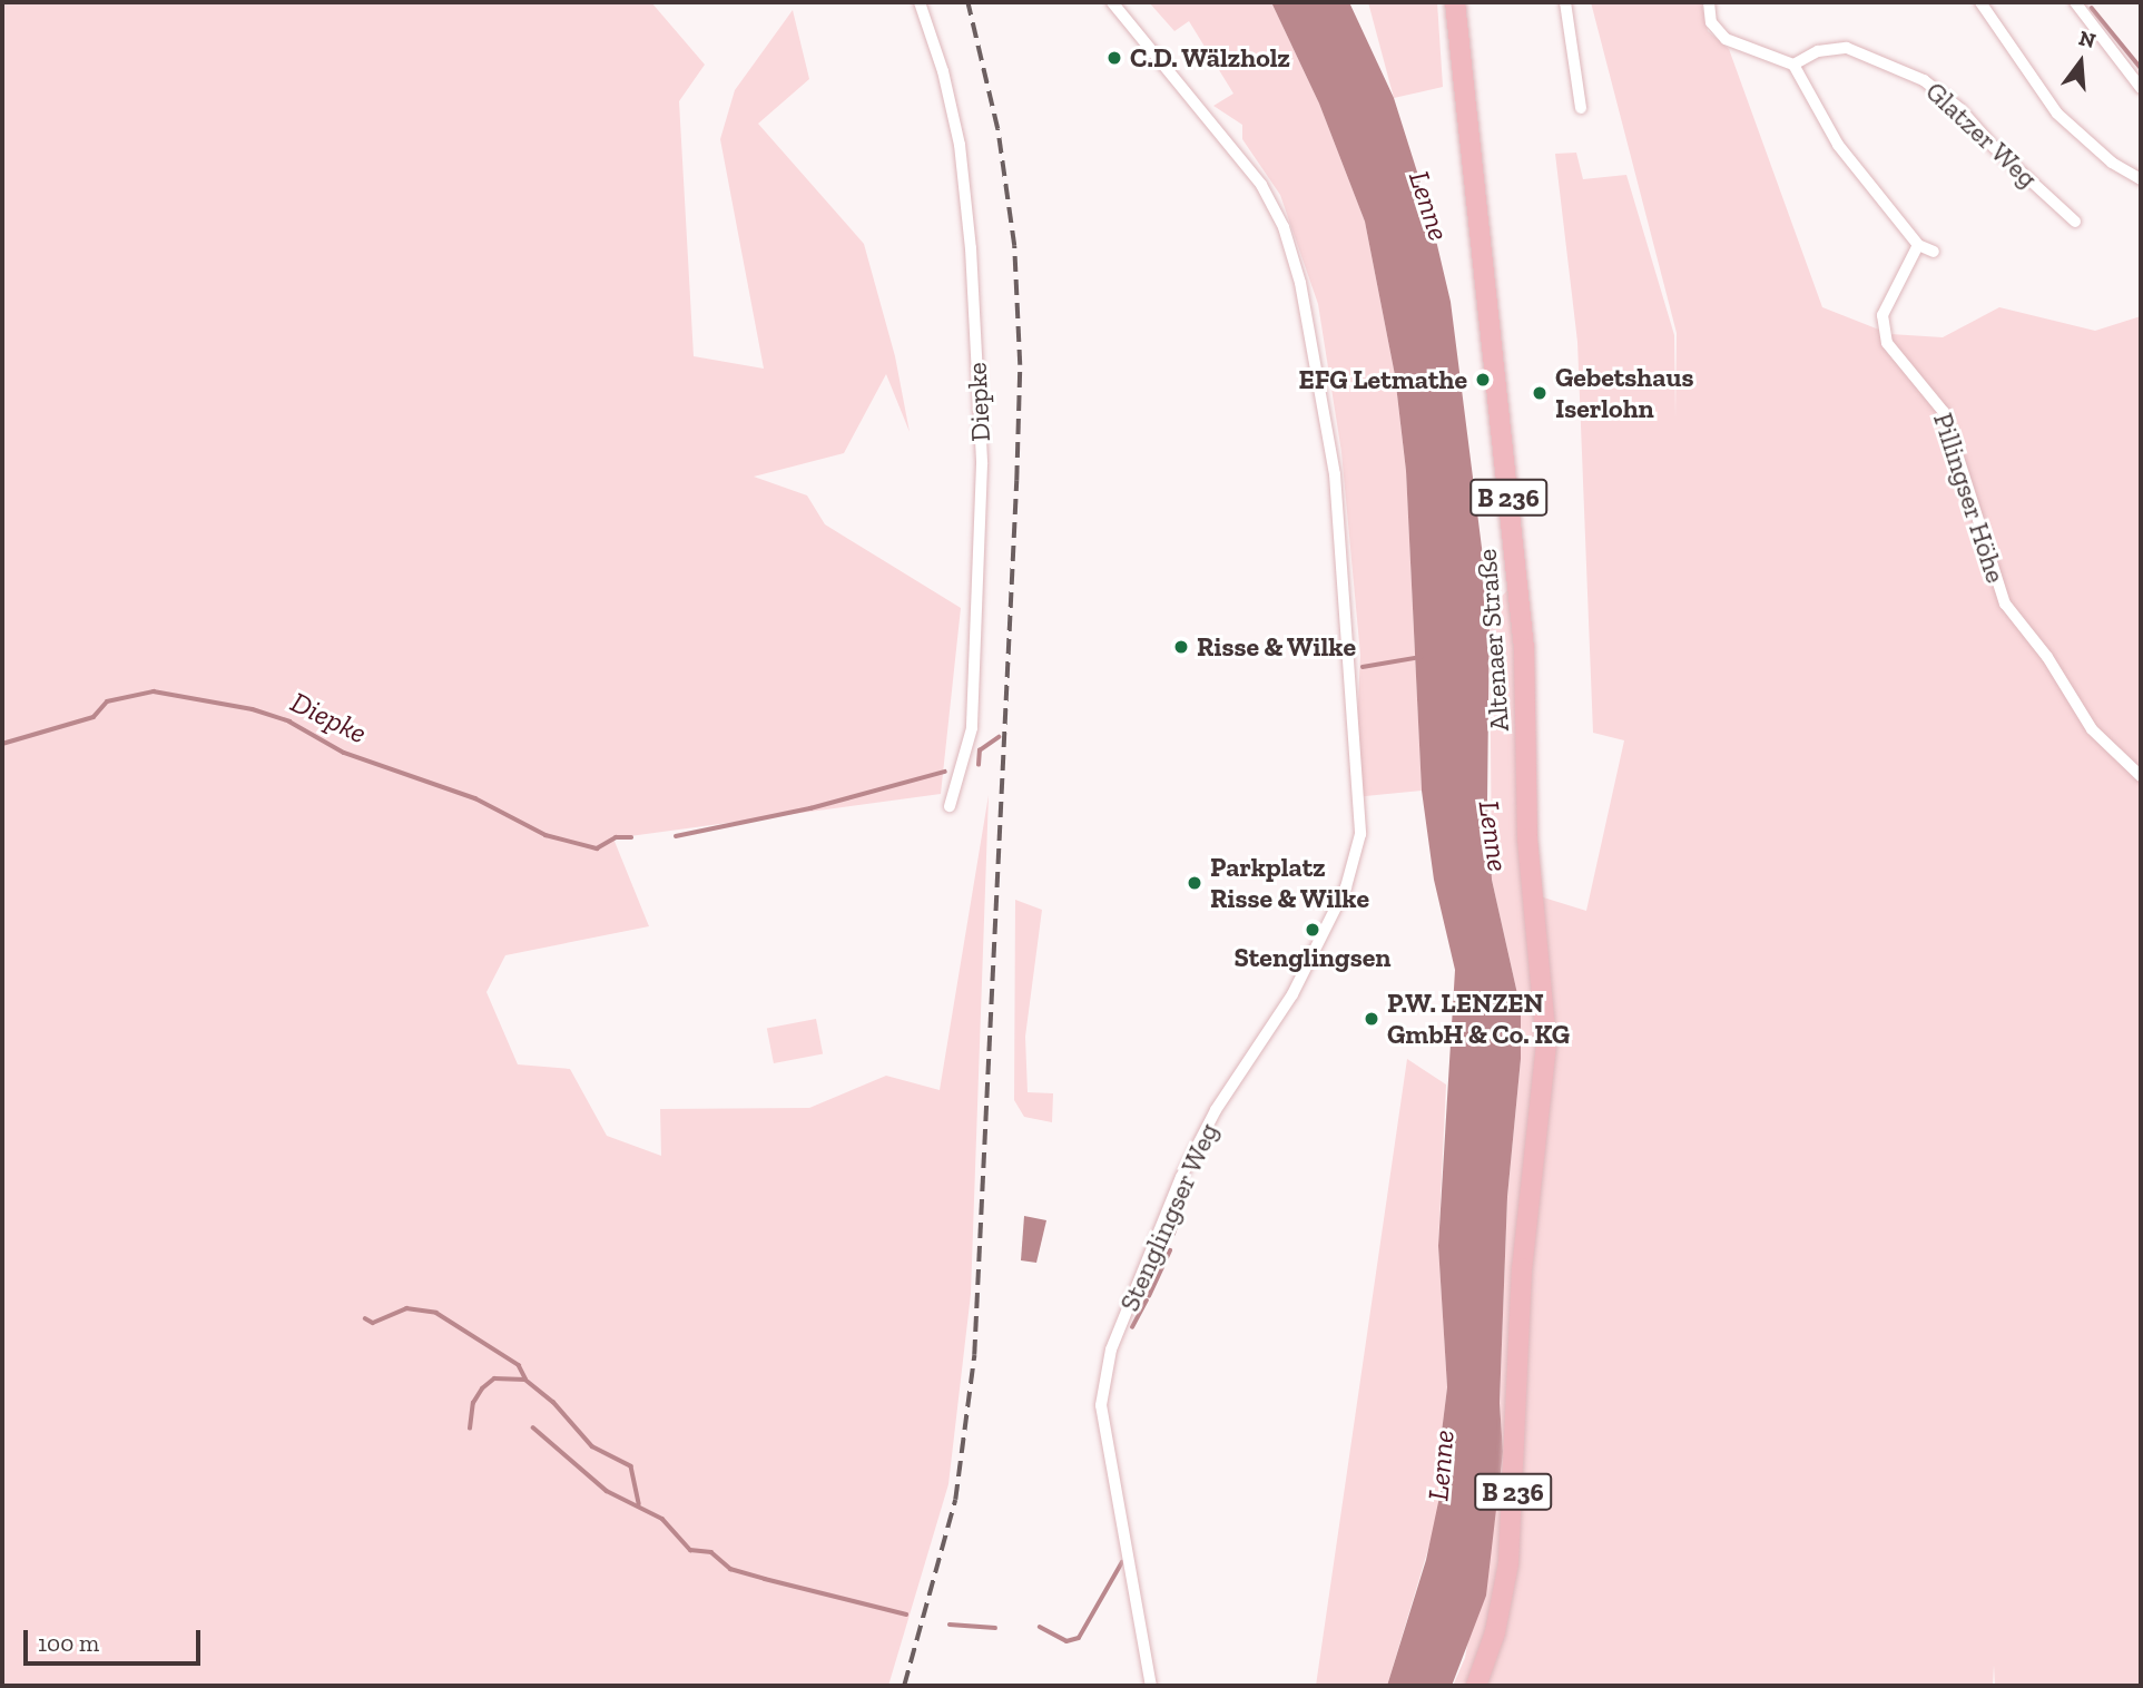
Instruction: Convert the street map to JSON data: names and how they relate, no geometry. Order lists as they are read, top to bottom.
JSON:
{
  "streets": {
    "main road": ["B 236", "Altenaer Straße"],
    "street": [
      "Glatzer Weg",
      "Diepke",
      "Pillingser Höhe",
      "Stenglingser Weg"
    ]
  },
  "water": ["Lenne", "Diepke"],
  "places": [
    "C.D. Wälzholz",
    "EFG Letmathe",
    "Gebetshaus Iserlohn",
    "Risse & Wilke",
    "Parkplatz Risse & Wilke",
    "Stenglingsen",
    "P.W. LENZEN GmbH & Co. KG"
  ],
  "scale_bar": "100 m",
  "north": "top"
}
